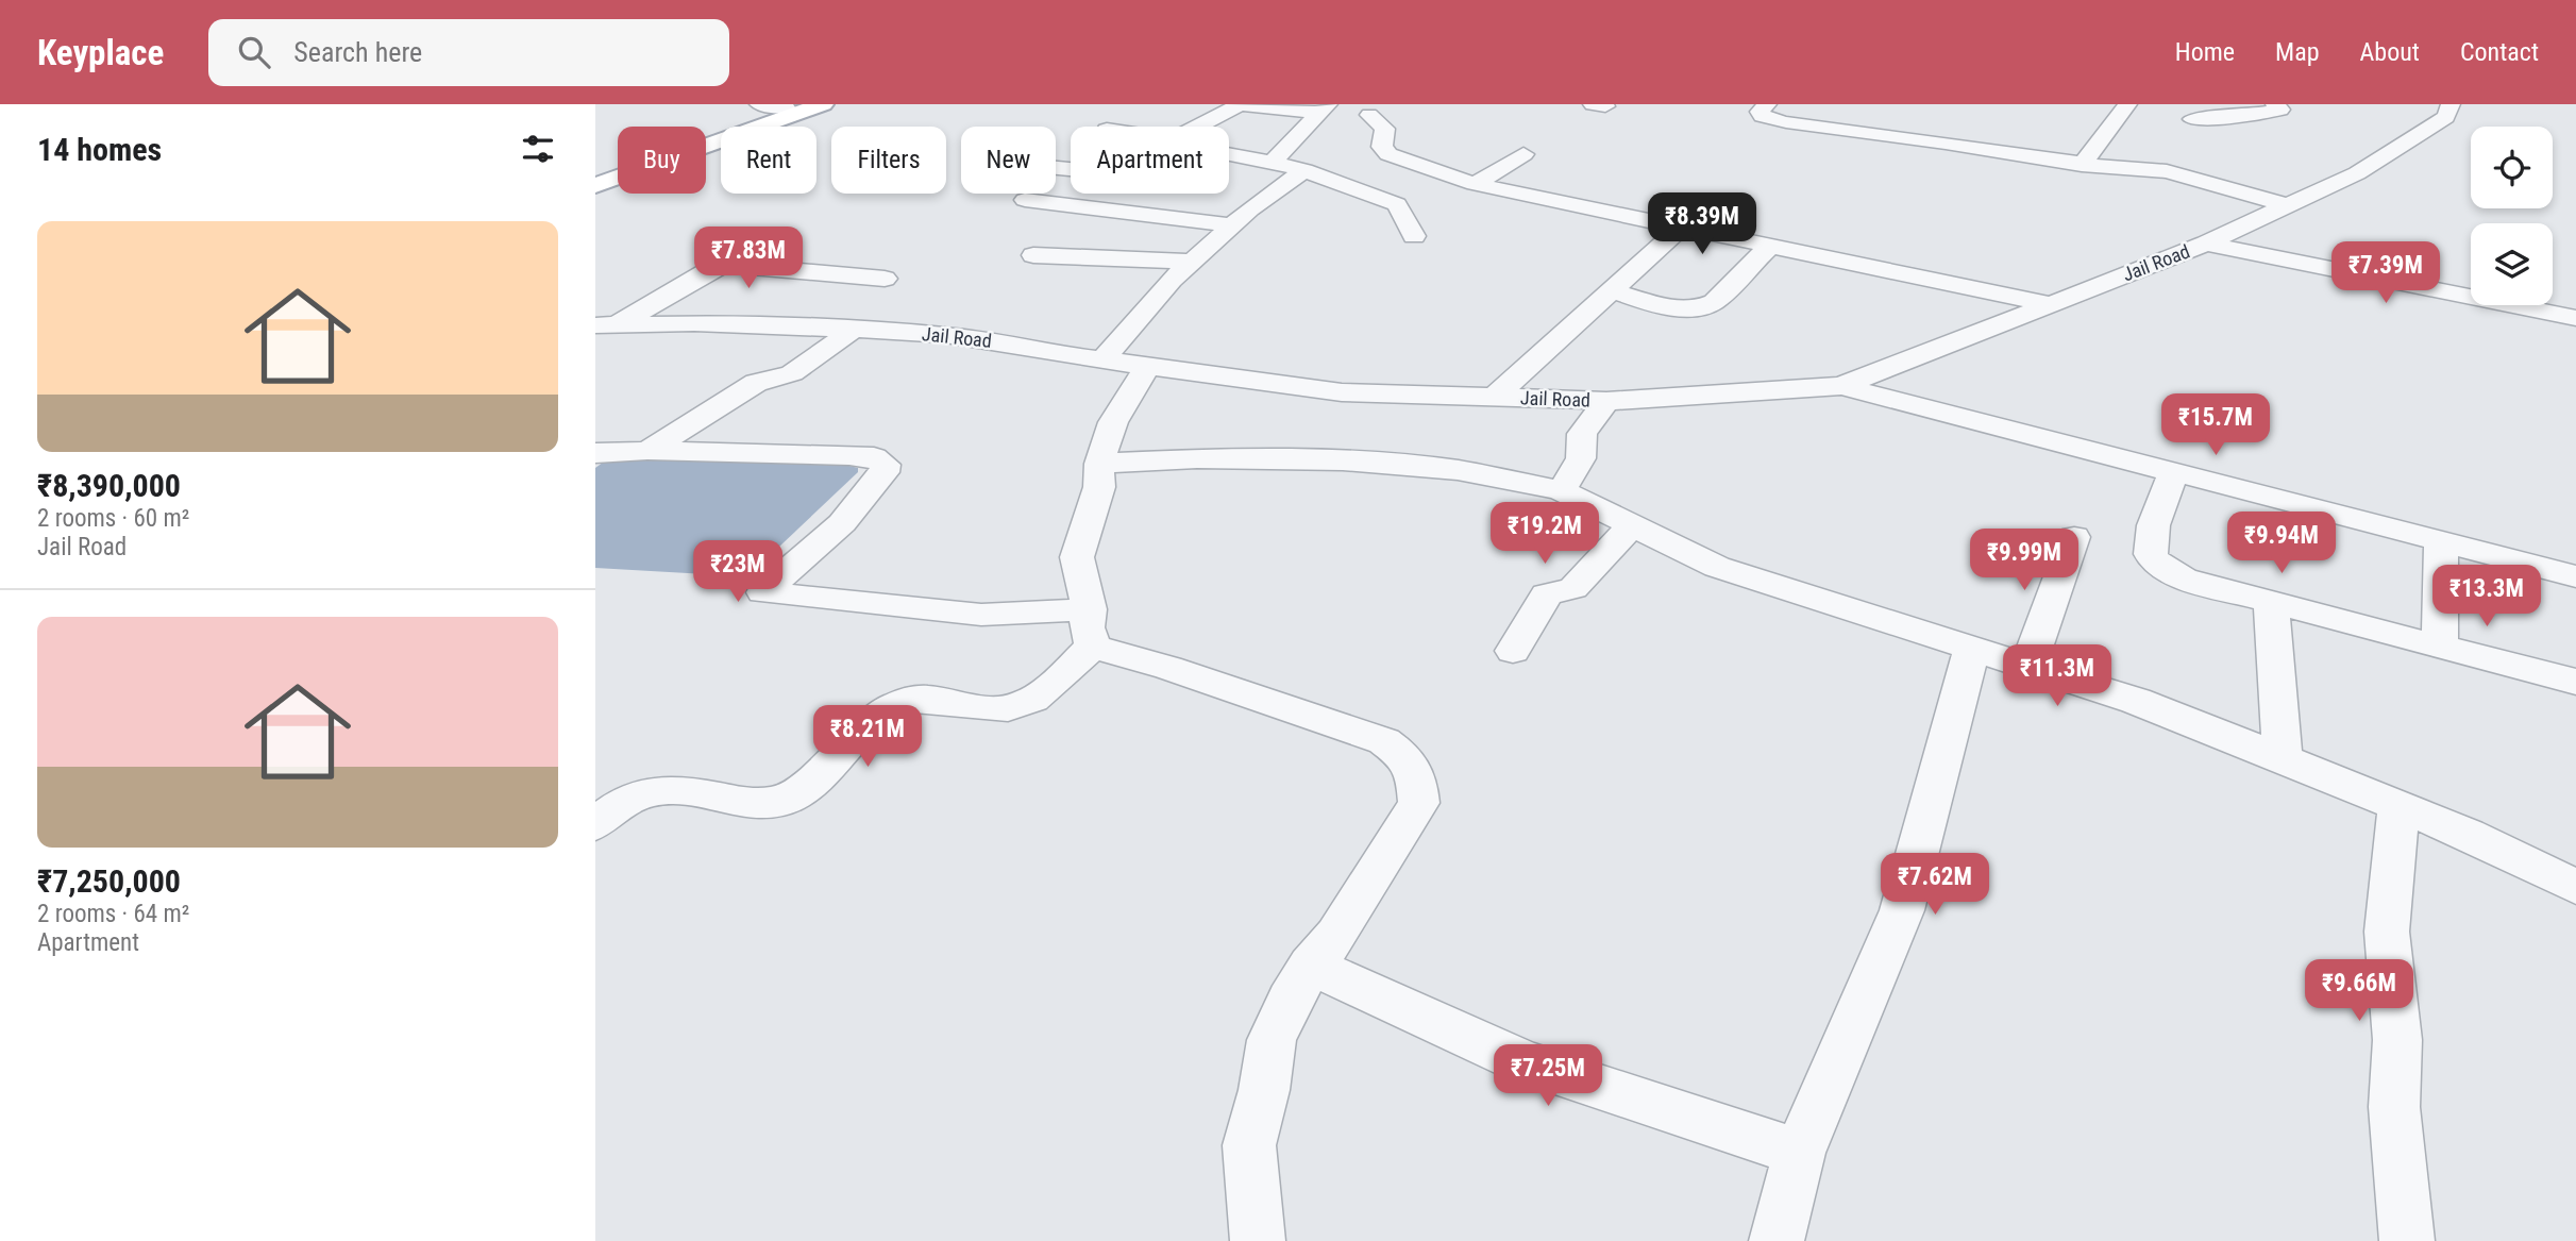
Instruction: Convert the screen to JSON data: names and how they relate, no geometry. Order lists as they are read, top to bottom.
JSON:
{
  "streets": {
    "street": ["Jail Road"]
  },
  "page": {
    "header": "Keyplace",
    "search": "Search here",
    "nav": [
      "Home",
      "Map",
      "About",
      "Contact"
    ],
    "heading": "14 homes",
    "chip": [
      "Buy",
      "Rent",
      "Filters",
      "New",
      "Apartment"
    ],
    "price": [
      "₹8.39M",
      "₹7.83M",
      "₹7.39M",
      "₹15.7M",
      "₹19.2M",
      "₹9.94M",
      "₹9.99M",
      "₹23M",
      "₹13.3M",
      "₹11.3M",
      "₹8.21M",
      "₹7.62M",
      "₹9.66M",
      "₹7.25M"
    ],
    "list": [
      {
        "name": "₹8,390,000",
        "note": "2 rooms · 60 m² · Jail Road"
      },
      {
        "name": "₹7,250,000",
        "note": "2 rooms · 64 m² · Apartment"
      }
    ]
  }
}
